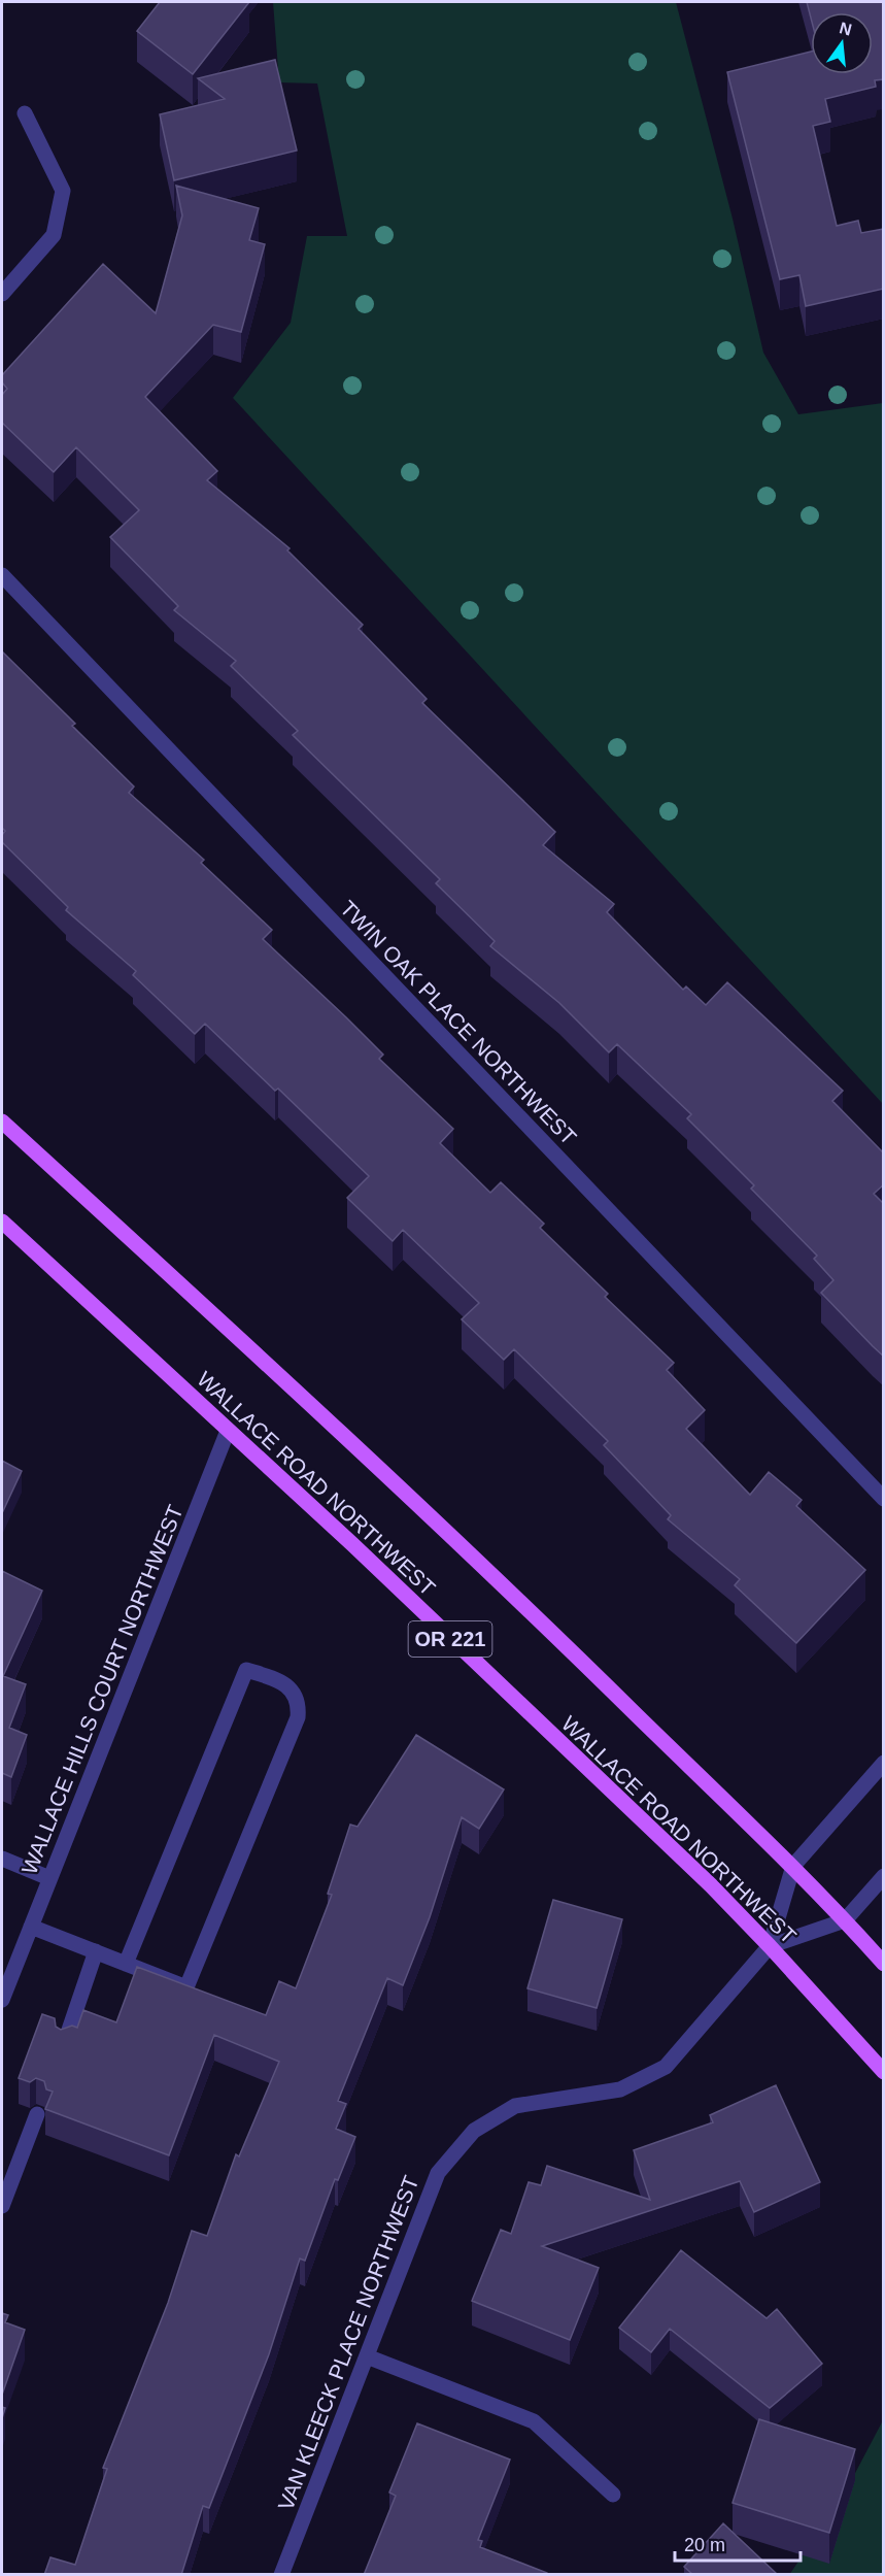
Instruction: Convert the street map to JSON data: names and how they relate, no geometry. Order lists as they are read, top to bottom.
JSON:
{
  "streets": {
    "main road": ["WALLACE ROAD NORTHWEST", "OR 221"],
    "street": ["TWIN OAK PLACE NORTHWEST", "WALLACE HILLS COURT NORTHWEST", "VAN KLEECK PLACE NORTHWEST"]
  },
  "crossings": [
    ["WALLACE ROAD NORTHWEST", "WALLACE HILLS COURT NORTHWEST"],
    ["WALLACE ROAD NORTHWEST", "VAN KLEECK PLACE NORTHWEST"]
  ],
  "scale_bar": "20 m",
  "north": "top"
}
